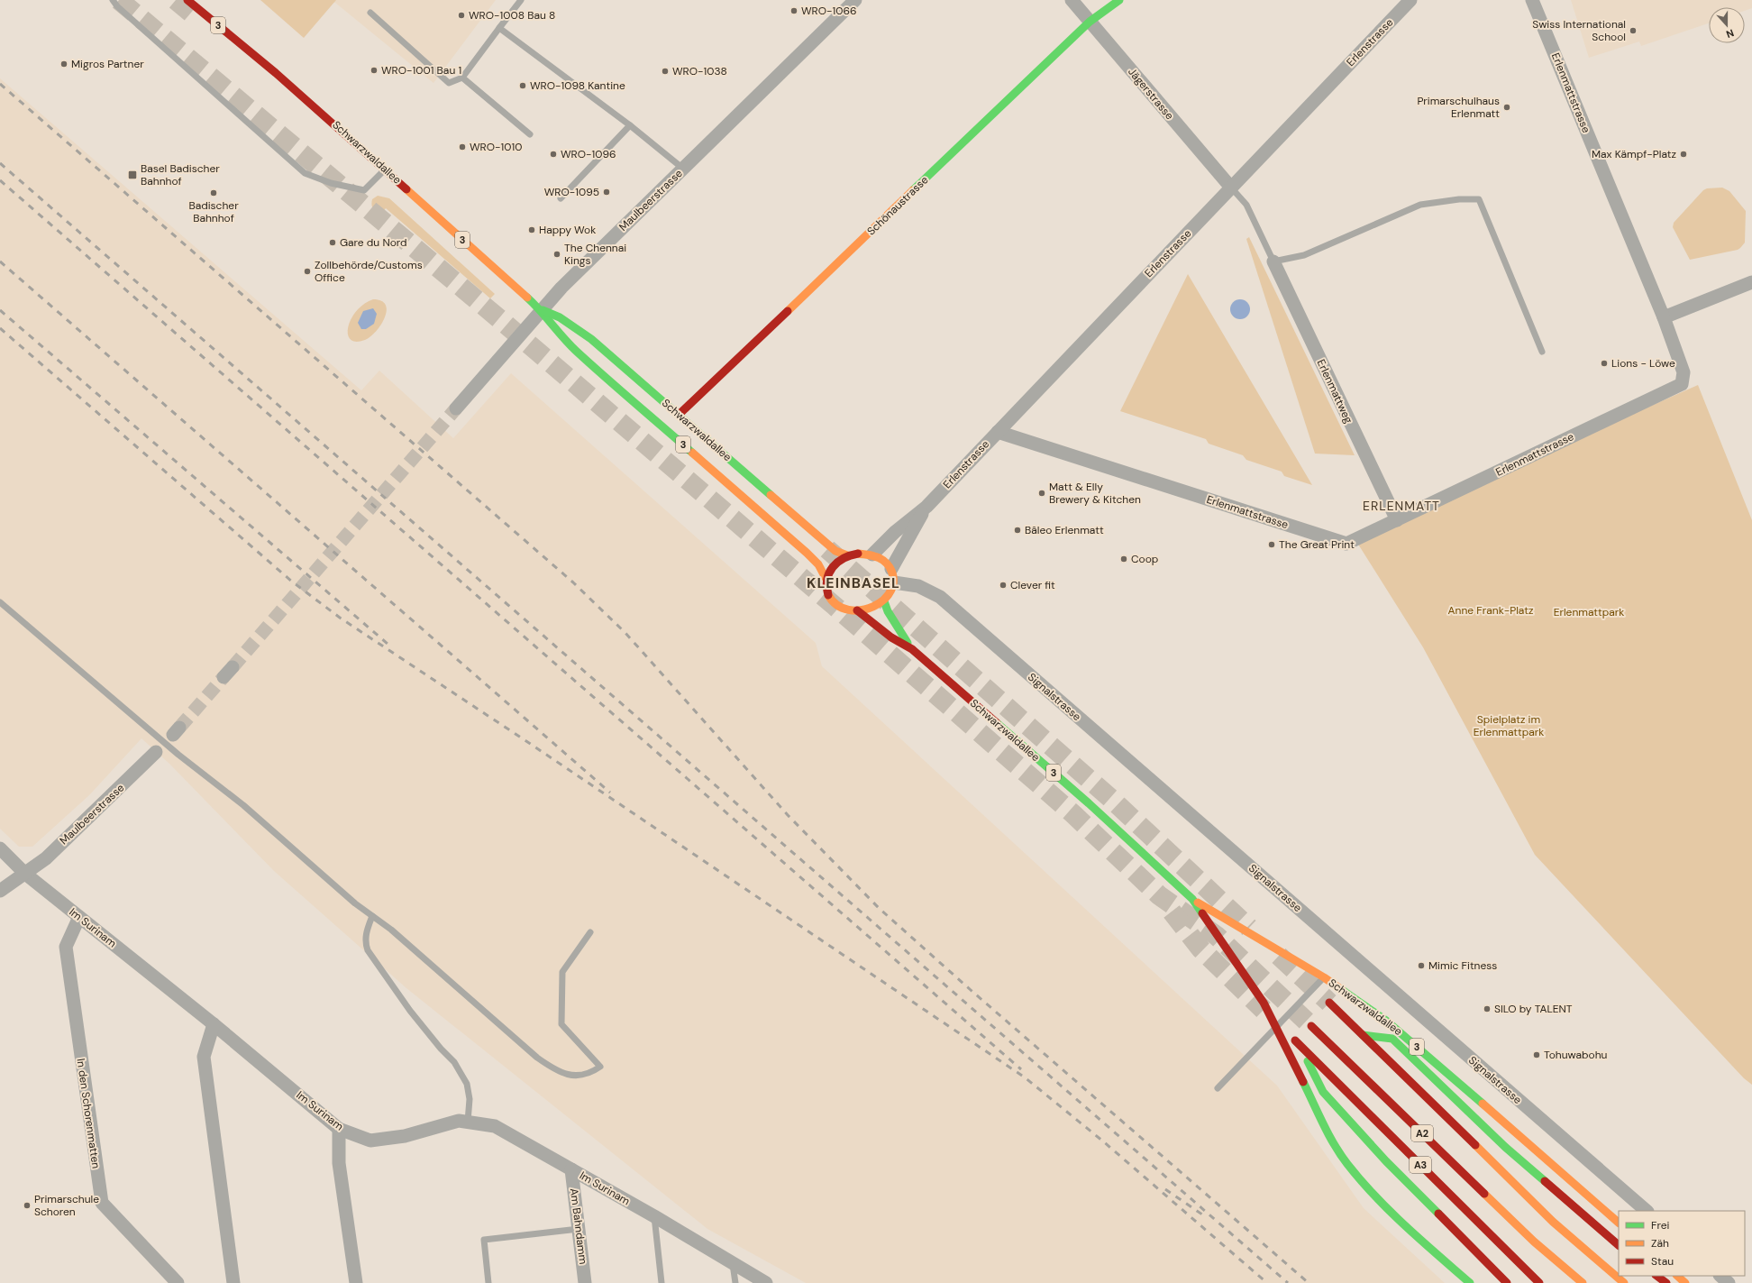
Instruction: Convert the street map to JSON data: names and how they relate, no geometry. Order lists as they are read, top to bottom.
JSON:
{
  "streets": {
    "main road": [
      "3",
      "Schwarzwaldallee",
      "Schönaustrasse",
      "A2",
      "A3"
    ],
    "street": [
      "Erlenstrasse",
      "Erlenmattstrasse",
      "Jägerstrasse",
      "Maulbeerstrasse",
      "Erlenmattweg",
      "Signalstrasse",
      "Im Surinam",
      "In den Schorenmatten",
      "Am Bahndamm"
    ]
  },
  "crossings": [
    ["3", "Erlenstrasse"],
    ["3", "Schwarzwaldallee"],
    ["3", "Signalstrasse"],
    ["Erlenstrasse", "Erlenmattstrasse"],
    ["Erlenstrasse", "Jägerstrasse"],
    ["Erlenstrasse", "Schwarzwaldallee"],
    ["Erlenstrasse", "Erlenmattweg"],
    ["Erlenstrasse", "Signalstrasse"],
    ["Erlenmattstrasse", "Erlenmattweg"],
    ["Jägerstrasse", "Schönaustrasse"],
    ["Jägerstrasse", "Erlenmattweg"],
    ["Schwarzwaldallee", "Maulbeerstrasse"],
    ["Schwarzwaldallee", "Schönaustrasse"],
    ["Schwarzwaldallee", "Signalstrasse"],
    ["Maulbeerstrasse", "Im Surinam"],
    ["Im Surinam", "In den Schorenmatten"],
    ["Im Surinam", "Am Bahndamm"]
  ],
  "districts": ["ERLENMATT", "KLEINBASEL"],
  "parks": ["Anne Frank-Platz", "Erlenmattpark", "Spielplatz im Erlenmattpark"],
  "places": {
    "other": [
      "WRO-1066",
      "WRO-1008 Bau 8",
      "Swiss International School",
      "Migros Partner",
      "WRO-1001 Bau 1",
      "WRO-1038",
      "WRO-1098 Kantine",
      "Primarschulhaus Erlenmatt",
      "WRO-1010",
      "WRO-1096",
      "Max Kämpf-Platz",
      "WRO-1095",
      "Badischer Bahnhof",
      "Happy Wok",
      "Gare du Nord",
      "The Chennai Kings",
      "Zollbehörde/Customs Office",
      "Lions - Löwe",
      "Matt & Elly Brewery & Kitchen",
      "Bâleo Erlenmatt",
      "The Great Print",
      "Coop",
      "Clever fit",
      "Mimic Fitness",
      "SILO by TALENT",
      "Tohuwabohu",
      "Primarschule Schoren"
    ],
    "transit": ["Basel Badischer Bahnhof"]
  },
  "legend": ["Frei", "Zäh", "Stau"],
  "north": "bottom"
}
